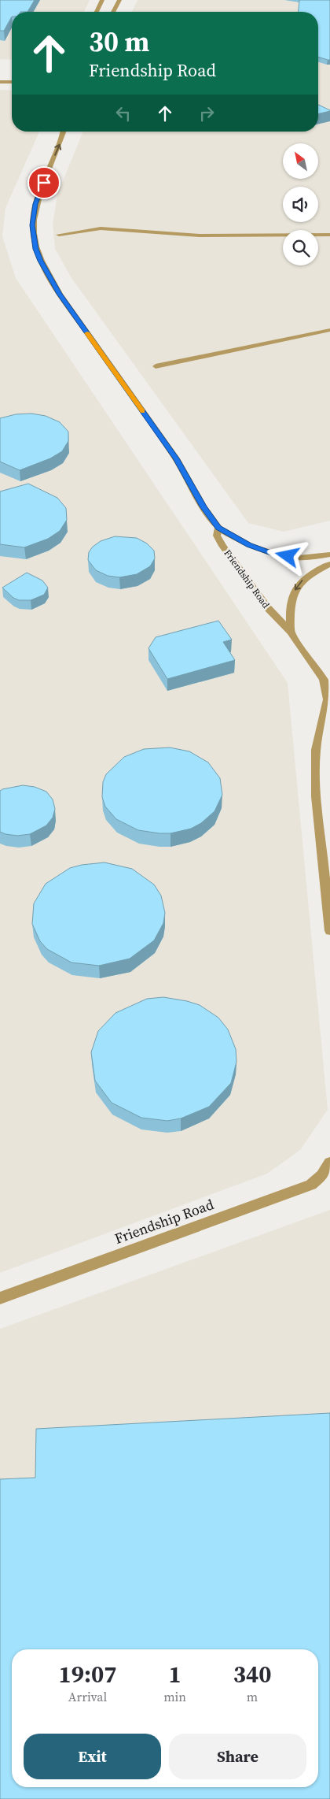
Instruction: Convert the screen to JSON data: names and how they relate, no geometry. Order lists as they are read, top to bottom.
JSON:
{
  "streets": {
    "street": ["Friendship Road"]
  },
  "north": "top left",
  "page": {
    "turn": ["30 m", "Friendship Road"],
    "eta": [
      "19:07",
      "Arrival",
      "1",
      "min",
      "340",
      "m"
    ],
    "buttons": ["Exit", "Share"]
  }
}
